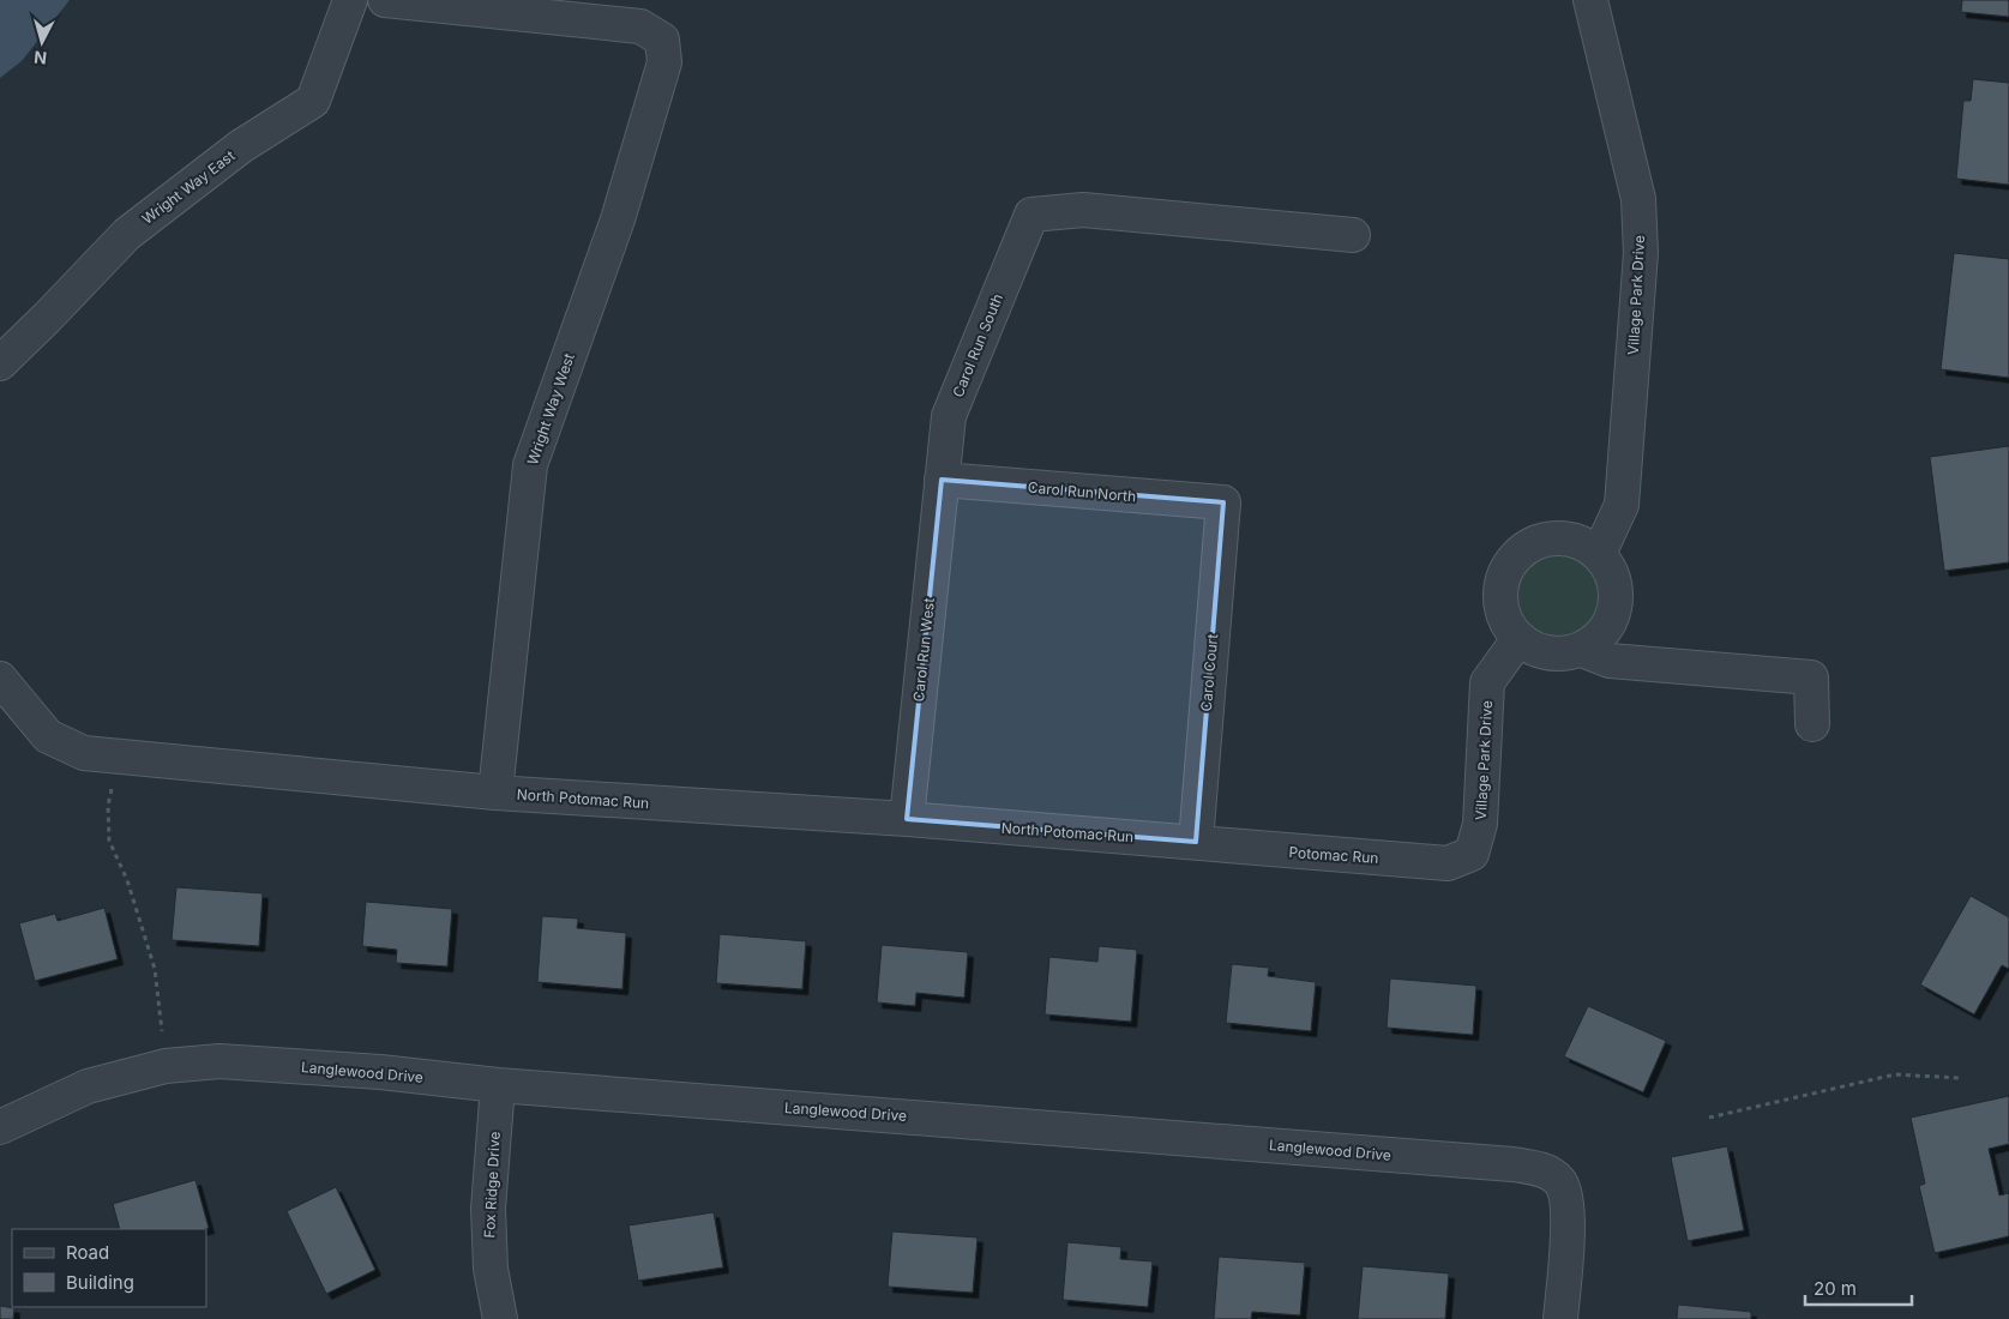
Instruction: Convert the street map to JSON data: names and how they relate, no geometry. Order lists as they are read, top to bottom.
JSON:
{
  "streets": {
    "street": [
      "Wright Way East",
      "Village Park Drive",
      "Carol Run South",
      "Wright Way West",
      "Carol Run North",
      "Carol Run West",
      "Carol Court",
      "North Potomac Run",
      "Potomac Run",
      "Langlewood Drive",
      "Fox Ridge Drive"
    ]
  },
  "crossings": [
    ["Village Park Drive", "Potomac Run"],
    ["Carol Run South", "Carol Run North"],
    ["Carol Run South", "Carol Run West"],
    ["Wright Way West", "North Potomac Run"],
    ["Carol Run North", "Carol Run West"],
    ["Carol Run North", "Carol Court"],
    ["Carol Run West", "North Potomac Run"],
    ["Carol Court", "North Potomac Run"],
    ["Carol Court", "Potomac Run"],
    ["North Potomac Run", "Potomac Run"],
    ["Langlewood Drive", "Fox Ridge Drive"]
  ],
  "legend": ["Road", "Building"],
  "scale_bar": "20 m",
  "north": "bottom"
}
